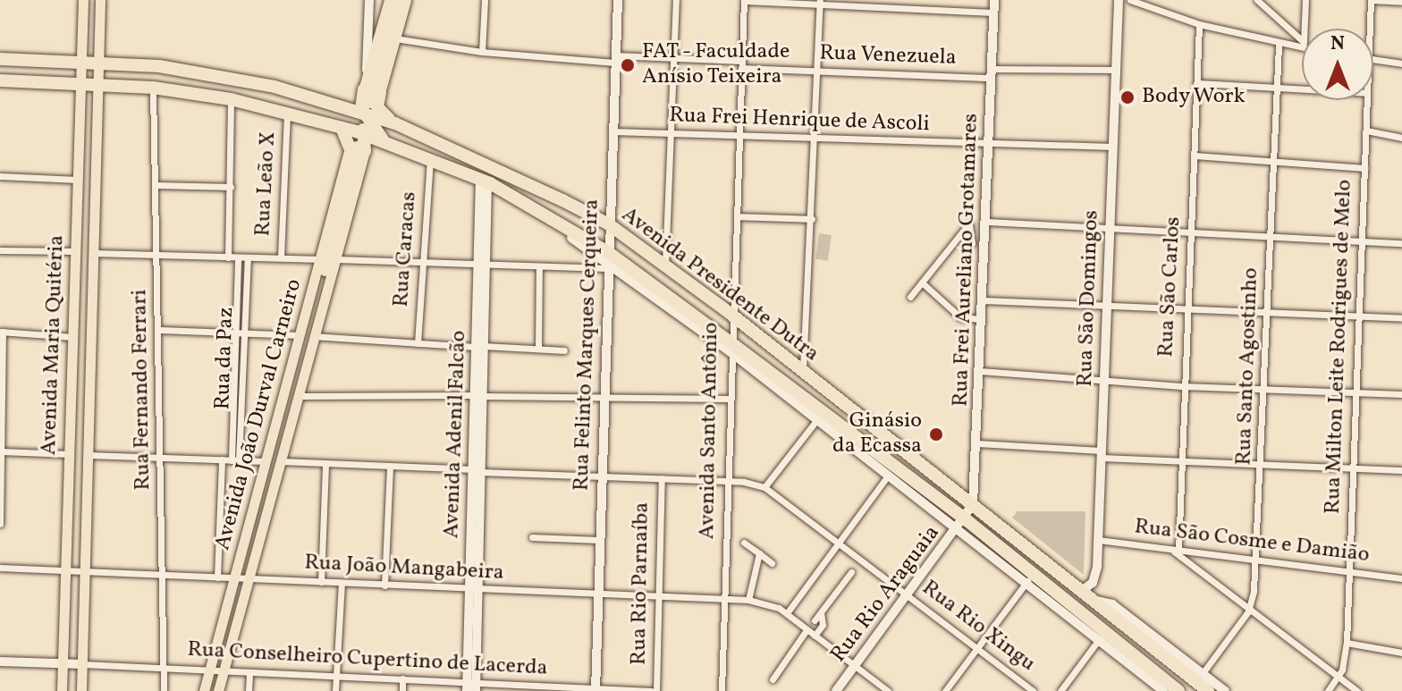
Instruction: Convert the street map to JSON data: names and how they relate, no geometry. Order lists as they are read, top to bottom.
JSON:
{
  "streets": {
    "highway": ["Avenida Presidente Dutra"],
    "main road": ["Avenida Maria Quitéria", "Avenida João Durval Carneiro"],
    "street": [
      "Rua Venezuela",
      "Rua Frei Henrique de Ascoli",
      "Rua Leão X",
      "Rua Caracas",
      "Rua Frei Aureliano Grotamares",
      "Rua São Carlos",
      "Rua São Domingos",
      "Rua Felinto Marques Cerqueira",
      "Rua Milton Leite Rodrigues de Melo",
      "Rua da Paz",
      "Rua Santo Agostinho",
      "Rua Fernando Ferrari",
      "Avenida Santo Antônio",
      "Avenida Adenil Falcão",
      "Rua São Cosme e Damião",
      "Rua João Mangabeira",
      "Rua Rio Parnaíba",
      "Rua Rio Araguaia",
      "Rua Rio Xingu",
      "Rua Conselheiro Cupertino de Lacerda"
    ]
  },
  "crossings": [
    ["Rua Venezuela", "Rua Frei Aureliano Grotamares"],
    ["Rua Venezuela", "Rua São Domingos"],
    ["Rua Venezuela", "Rua Felinto Marques Cerqueira"],
    ["Rua Venezuela", "Avenida Santo Antônio"],
    ["Rua Frei Henrique de Ascoli", "Rua Frei Aureliano Grotamares"],
    ["Rua Frei Henrique de Ascoli", "Rua São Domingos"],
    ["Rua Frei Henrique de Ascoli", "Rua Felinto Marques Cerqueira"],
    ["Rua Frei Henrique de Ascoli", "Avenida Santo Antônio"],
    ["Rua Leão X", "Avenida Presidente Dutra"],
    ["Rua Caracas", "Avenida Presidente Dutra"],
    ["Rua Frei Aureliano Grotamares", "Avenida Presidente Dutra"],
    ["Rua Frei Aureliano Grotamares", "Rua Rio Araguaia"],
    ["Avenida Presidente Dutra", "Rua São Domingos"],
    ["Avenida Presidente Dutra", "Avenida Maria Quitéria"],
    ["Avenida Presidente Dutra", "Rua Felinto Marques Cerqueira"],
    ["Avenida Presidente Dutra", "Rua Fernando Ferrari"],
    ["Avenida Presidente Dutra", "Avenida Santo Antônio"],
    ["Avenida Presidente Dutra", "Avenida Adenil Falcão"],
    ["Avenida Presidente Dutra", "Rua Rio Araguaia"],
    ["Rua São Carlos", "Rua São Cosme e Damião"],
    ["Rua São Domingos", "Rua São Cosme e Damião"],
    ["Avenida Maria Quitéria", "Rua João Mangabeira"],
    ["Avenida Maria Quitéria", "Rua Conselheiro Cupertino de Lacerda"],
    ["Rua Felinto Marques Cerqueira", "Rua João Mangabeira"],
    ["Rua Felinto Marques Cerqueira", "Rua Conselheiro Cupertino de Lacerda"],
    ["Rua Milton Leite Rodrigues de Melo", "Rua São Cosme e Damião"],
    ["Rua Santo Agostinho", "Rua São Cosme e Damião"],
    ["Rua Fernando Ferrari", "Rua João Mangabeira"],
    ["Rua Fernando Ferrari", "Rua Conselheiro Cupertino de Lacerda"],
    ["Avenida João Durval Carneiro", "Rua João Mangabeira"],
    ["Avenida João Durval Carneiro", "Rua Conselheiro Cupertino de Lacerda"],
    ["Avenida Santo Antônio", "Rua João Mangabeira"],
    ["Avenida Adenil Falcão", "Rua João Mangabeira"],
    ["Avenida Adenil Falcão", "Rua Conselheiro Cupertino de Lacerda"],
    ["Rua João Mangabeira", "Rua Rio Parnaíba"],
    ["Rua Rio Parnaíba", "Rua Conselheiro Cupertino de Lacerda"],
    ["Rua Rio Araguaia", "Rua Rio Xingu"]
  ],
  "places": ["FAT - Faculdade Anísio Teixeira", "Body Work", "Ginásio da Ecassa"],
  "north": "top"
}
